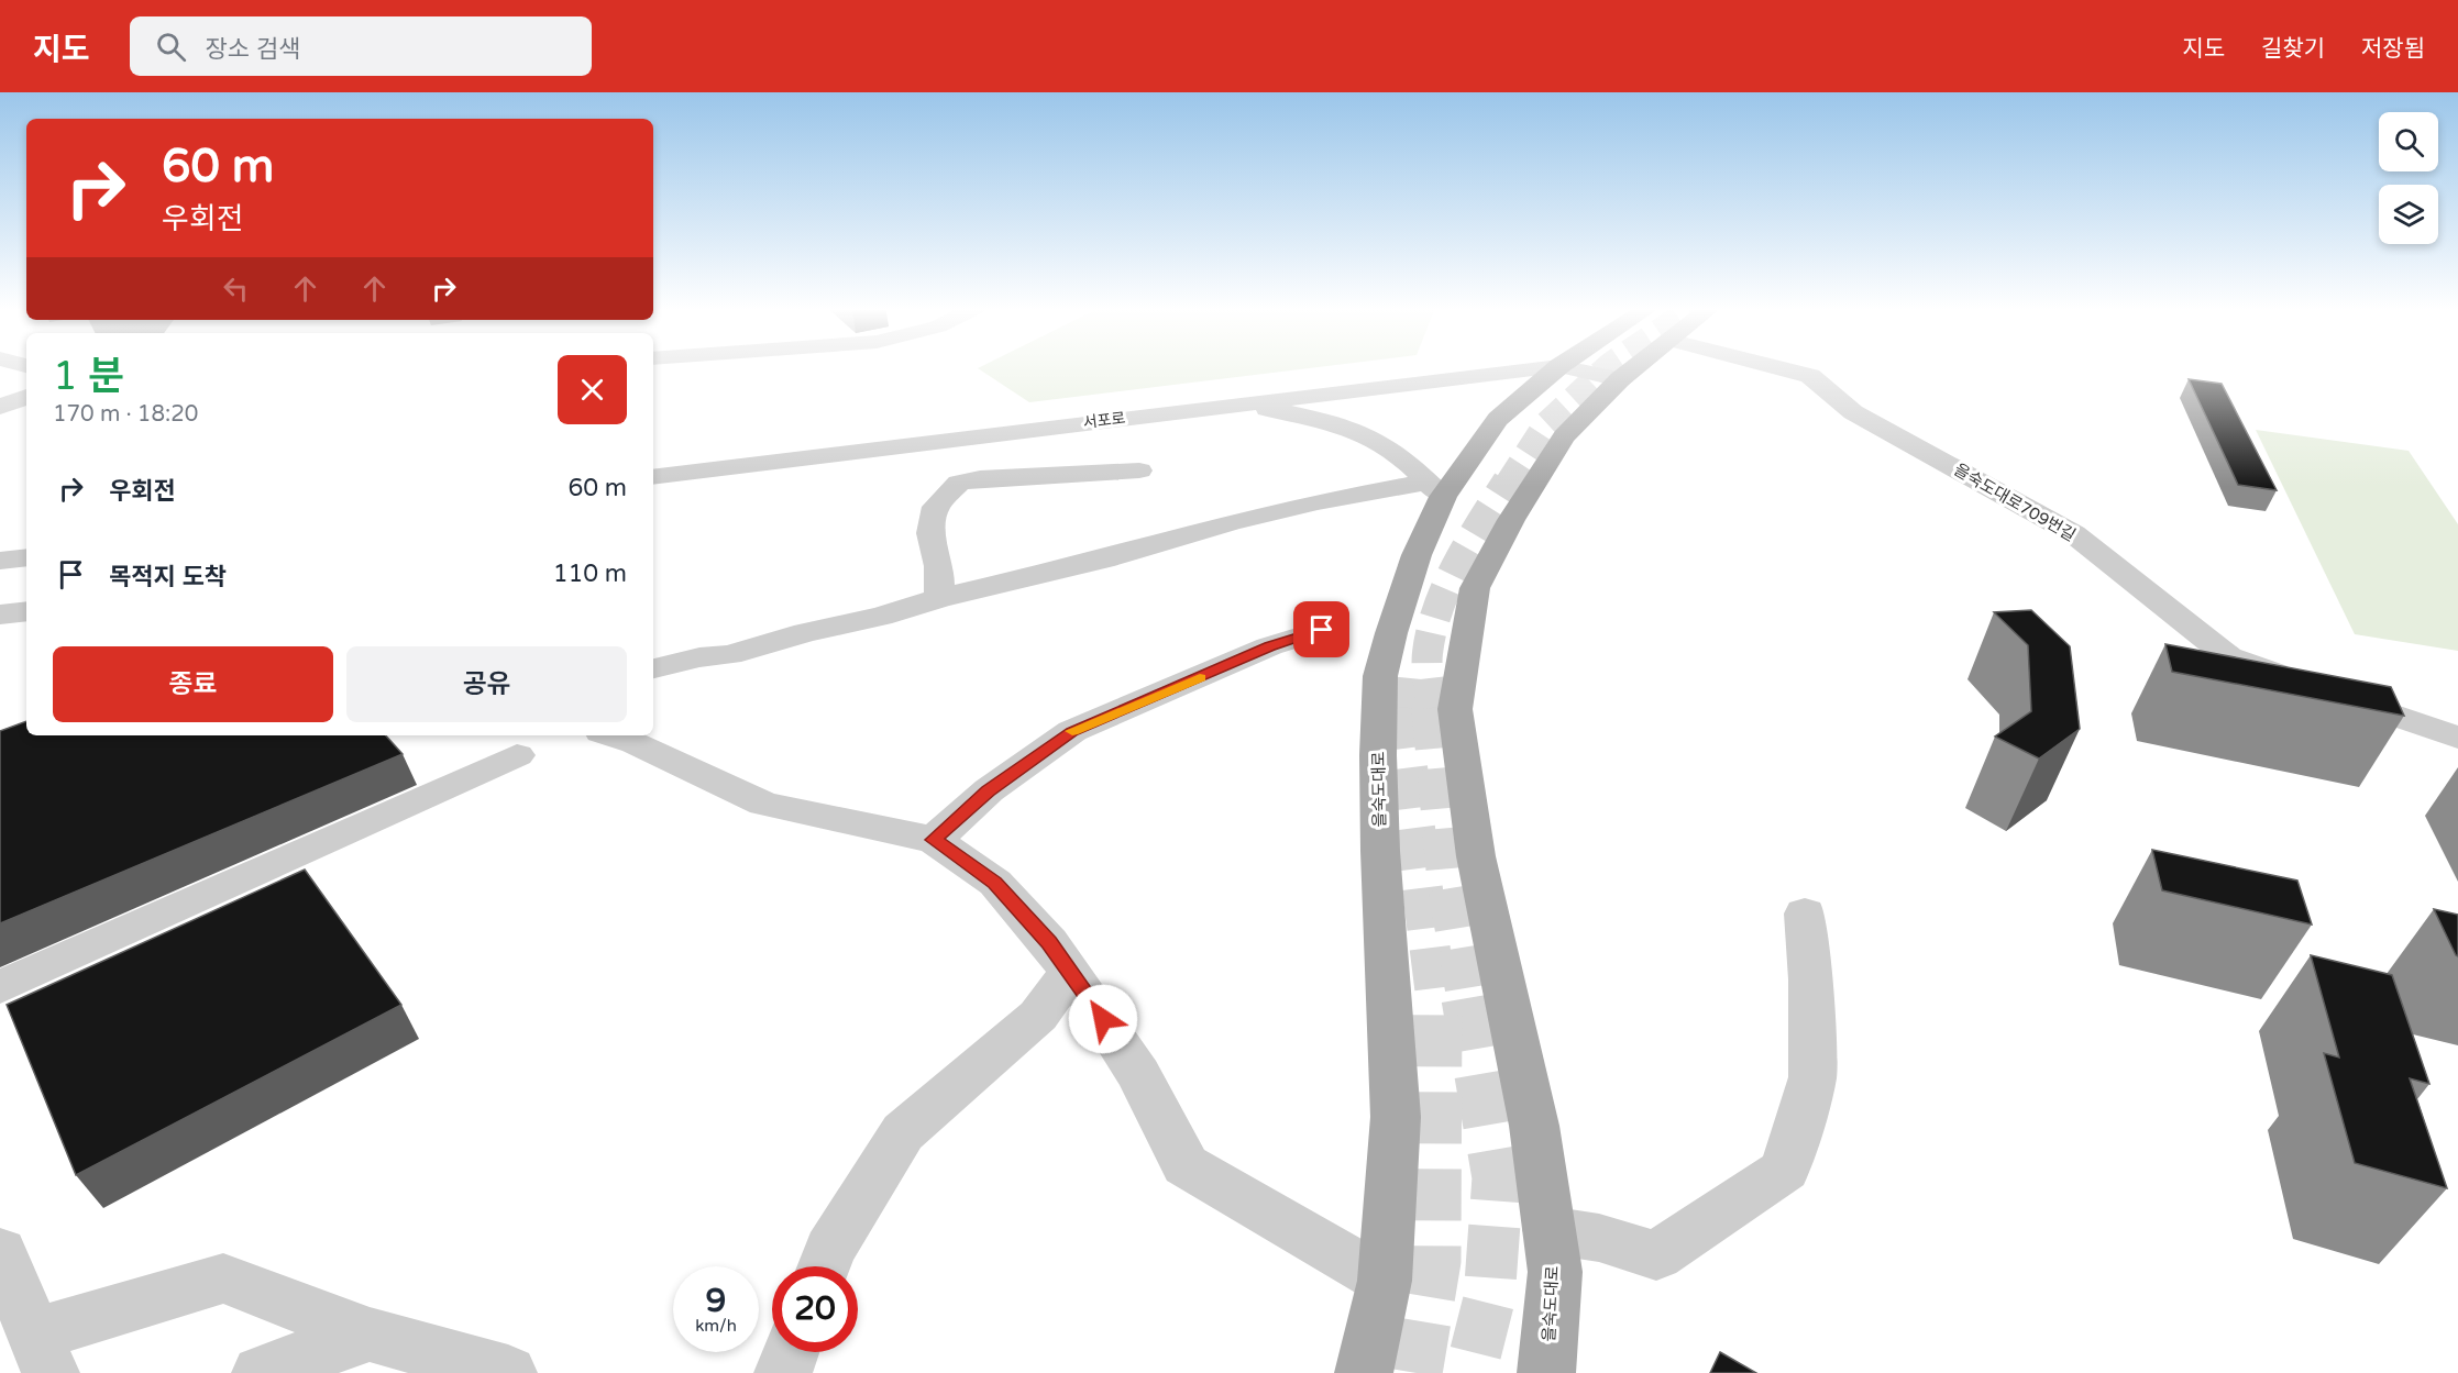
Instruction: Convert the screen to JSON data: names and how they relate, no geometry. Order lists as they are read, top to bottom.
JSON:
{
  "streets": {
    "main road": ["을숙도대로"],
    "street": ["서포로", "을숙도대로709번길"]
  },
  "crossings": [
    ["서포로", "을숙도대로"]
  ],
  "page": {
    "header": "지도",
    "search": "장소 검색",
    "nav": ["지도", "길찾기", "저장됨"],
    "turn": ["60 m", "우회전"],
    "heading": ["1 분", "170 m · 18:20"],
    "list": [
      {
        "name": "우회전",
        "value": "60 m"
      },
      {
        "name": "목적지 도착",
        "value": "110 m"
      }
    ],
    "buttons": ["종료", "공유"],
    "speed": "9 km/h",
    "limit": "20"
  }
}
